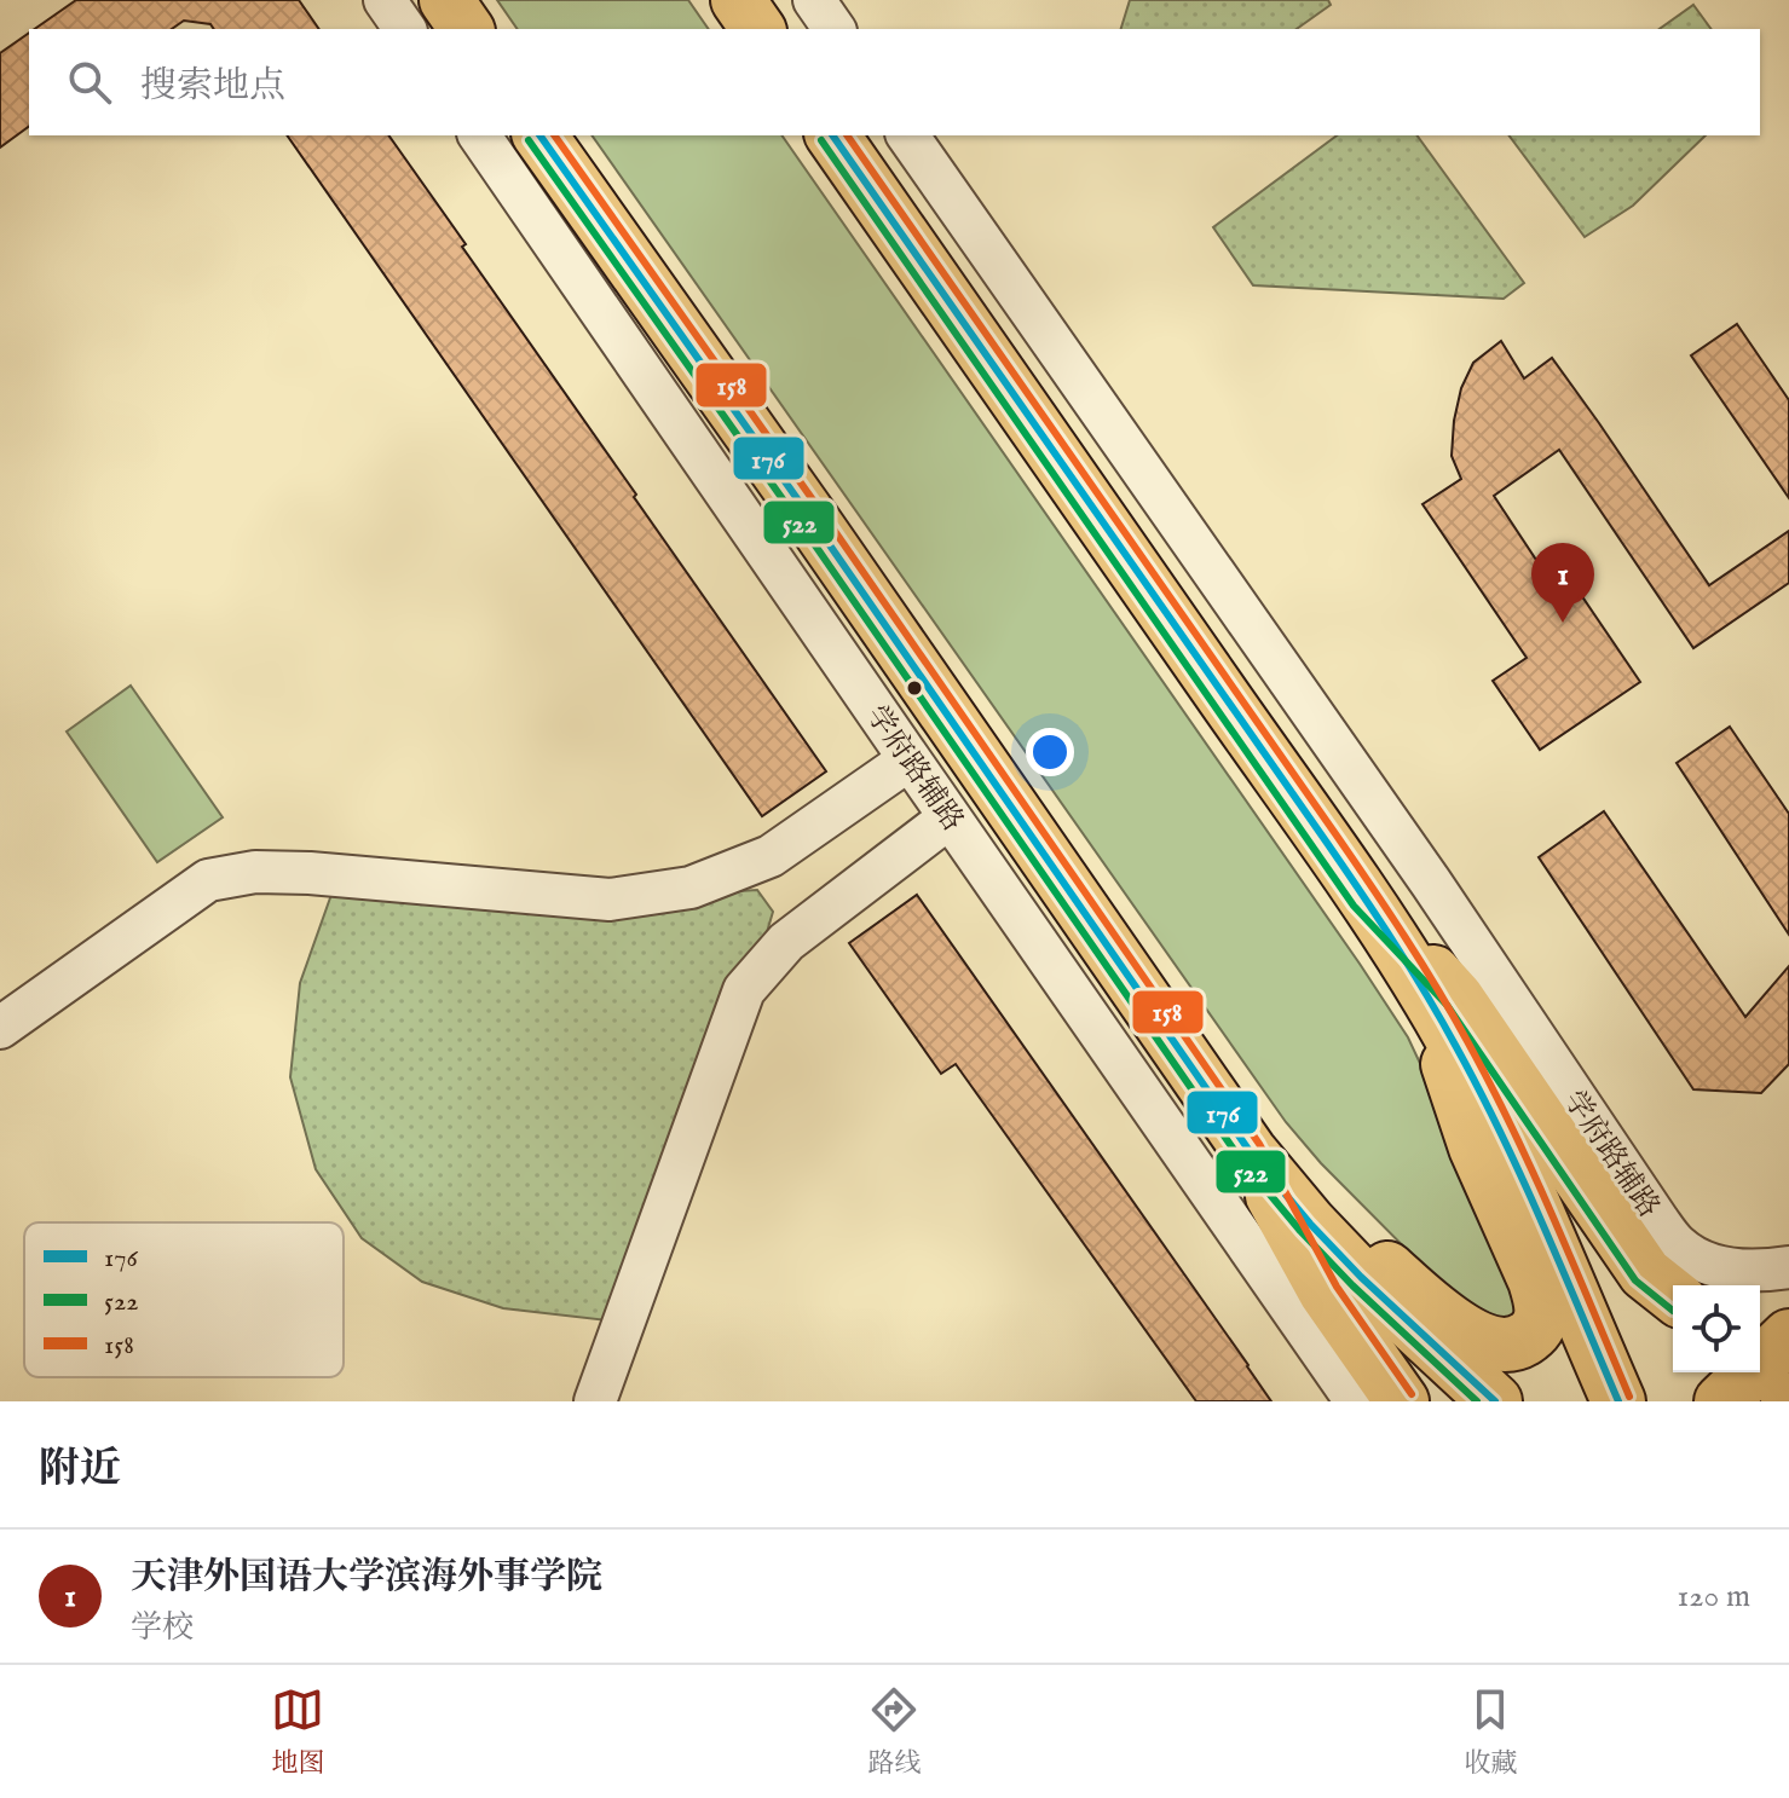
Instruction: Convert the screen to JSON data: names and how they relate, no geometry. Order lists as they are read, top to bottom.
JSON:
{
  "streets": {
    "street": ["学府路辅路"]
  },
  "lines": ["transit line 176", "transit line 158", "transit line 522"],
  "legend": ["176", "522", "158"],
  "page": {
    "search": "搜索地点",
    "pins": "1",
    "heading": "附近",
    "list": [
      {
        "mark": "1",
        "name": "天津外国语大学滨海外事学院",
        "note": "学校",
        "value": "120 m"
      }
    ],
    "nav": ["地图", "路线", "收藏"]
  }
}
